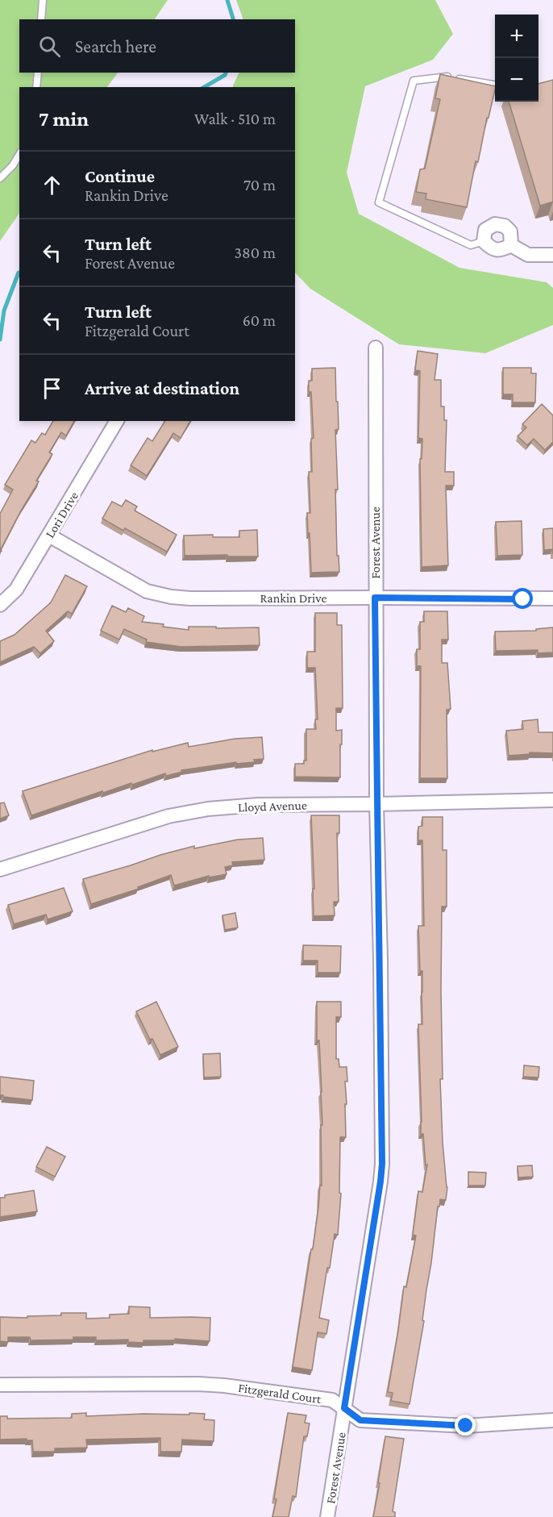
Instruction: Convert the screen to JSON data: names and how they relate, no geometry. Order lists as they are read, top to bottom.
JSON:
{
  "streets": {
    "street": [
      "Lori Drive",
      "Forest Avenue",
      "Rankin Drive",
      "Lloyd Avenue",
      "Fitzgerald Court"
    ]
  },
  "crossings": [
    ["Lori Drive", "Rankin Drive"],
    ["Forest Avenue", "Rankin Drive"],
    ["Forest Avenue", "Lloyd Avenue"],
    ["Forest Avenue", "Fitzgerald Court"]
  ],
  "page": {
    "map_buttons": ["+", "−"],
    "search": "Search here",
    "heading": ["7 min", "Walk · 510 m"],
    "list": [
      ["Continue", "Rankin Drive", "70 m"],
      ["Turn left", "Forest Avenue", "380 m"],
      ["Turn left", "Fitzgerald Court", "60 m"],
      "Arrive at destination"
    ]
  }
}
